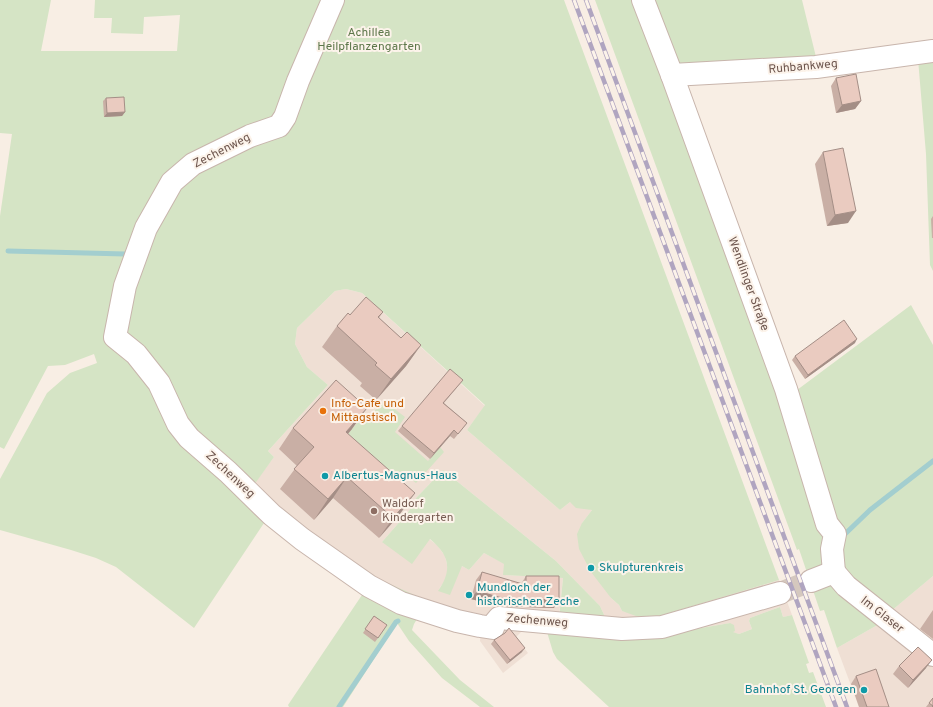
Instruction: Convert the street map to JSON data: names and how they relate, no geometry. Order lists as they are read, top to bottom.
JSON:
{
  "streets": {
    "street": [
      "Ruhbankweg",
      "Zechenweg",
      "Wendlinger Straße",
      "Im Glaser"
    ]
  },
  "crossings": [
    ["Ruhbankweg", "Wendlinger Straße"],
    ["Wendlinger Straße", "Im Glaser"]
  ],
  "parks": ["Achillea Heilpflanzengarten"],
  "places": [
    "Info-Cafe und Mittagstisch",
    "Albertus-Magnus-Haus",
    "Waldorf Kindergarten",
    "Skulpturenkreis",
    "Mundloch der historischen Zeche",
    "Bahnhof St. Georgen"
  ]
}
